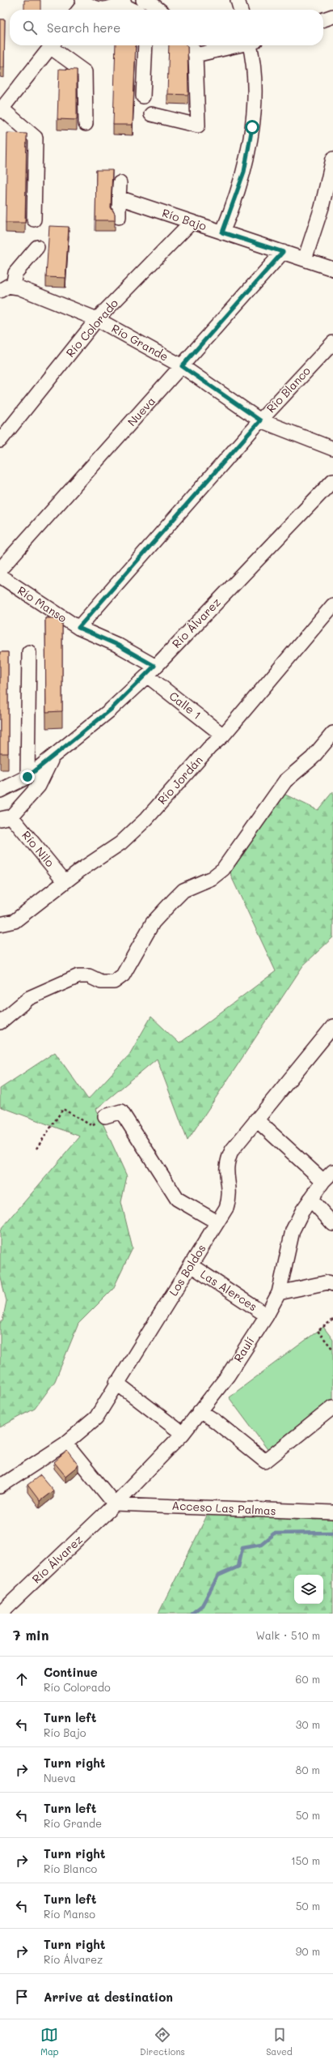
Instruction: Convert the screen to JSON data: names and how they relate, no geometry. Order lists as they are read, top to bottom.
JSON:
{
  "streets": {
    "street": [
      "Río Bajo",
      "Río Colorado",
      "Río Grande",
      "Río Blanco",
      "Nueva",
      "Río Manso",
      "Río Álvarez",
      "Calle 1",
      "Río Jordán",
      "Río Nilo",
      "Los Boldos",
      "Las Alerces",
      "Raulí",
      "Acceso Las Palmas"
    ]
  },
  "crossings": [
    ["Río Bajo", "Río Colorado"],
    ["Río Bajo", "Nueva"],
    ["Río Colorado", "Río Grande"],
    ["Río Grande", "Río Blanco"],
    ["Río Grande", "Nueva"],
    ["Río Blanco", "Río Manso"],
    ["Río Manso", "Río Álvarez"],
    ["Río Manso", "Calle 1"],
    ["Río Álvarez", "Calle 1"],
    ["Río Álvarez", "Río Nilo"],
    ["Río Álvarez", "Raulí"],
    ["Río Álvarez", "Acceso Las Palmas"],
    ["Calle 1", "Río Jordán"],
    ["Río Jordán", "Río Nilo"],
    ["Los Boldos", "Las Alerces"],
    ["Las Alerces", "Raulí"],
    ["Raulí", "Acceso Las Palmas"]
  ],
  "page": {
    "search": "Search here",
    "heading": ["7 min", "Walk · 510 m"],
    "list": [
      ["Continue", "Río Colorado", "60 m"],
      ["Turn left", "Río Bajo", "30 m"],
      ["Turn right", "Nueva", "80 m"],
      ["Turn left", "Río Grande", "50 m"],
      ["Turn right", "Río Blanco", "150 m"],
      ["Turn left", "Río Manso", "50 m"],
      ["Turn right", "Río Álvarez", "90 m"],
      "Arrive at destination"
    ],
    "nav": ["Map", "Directions", "Saved"]
  }
}
